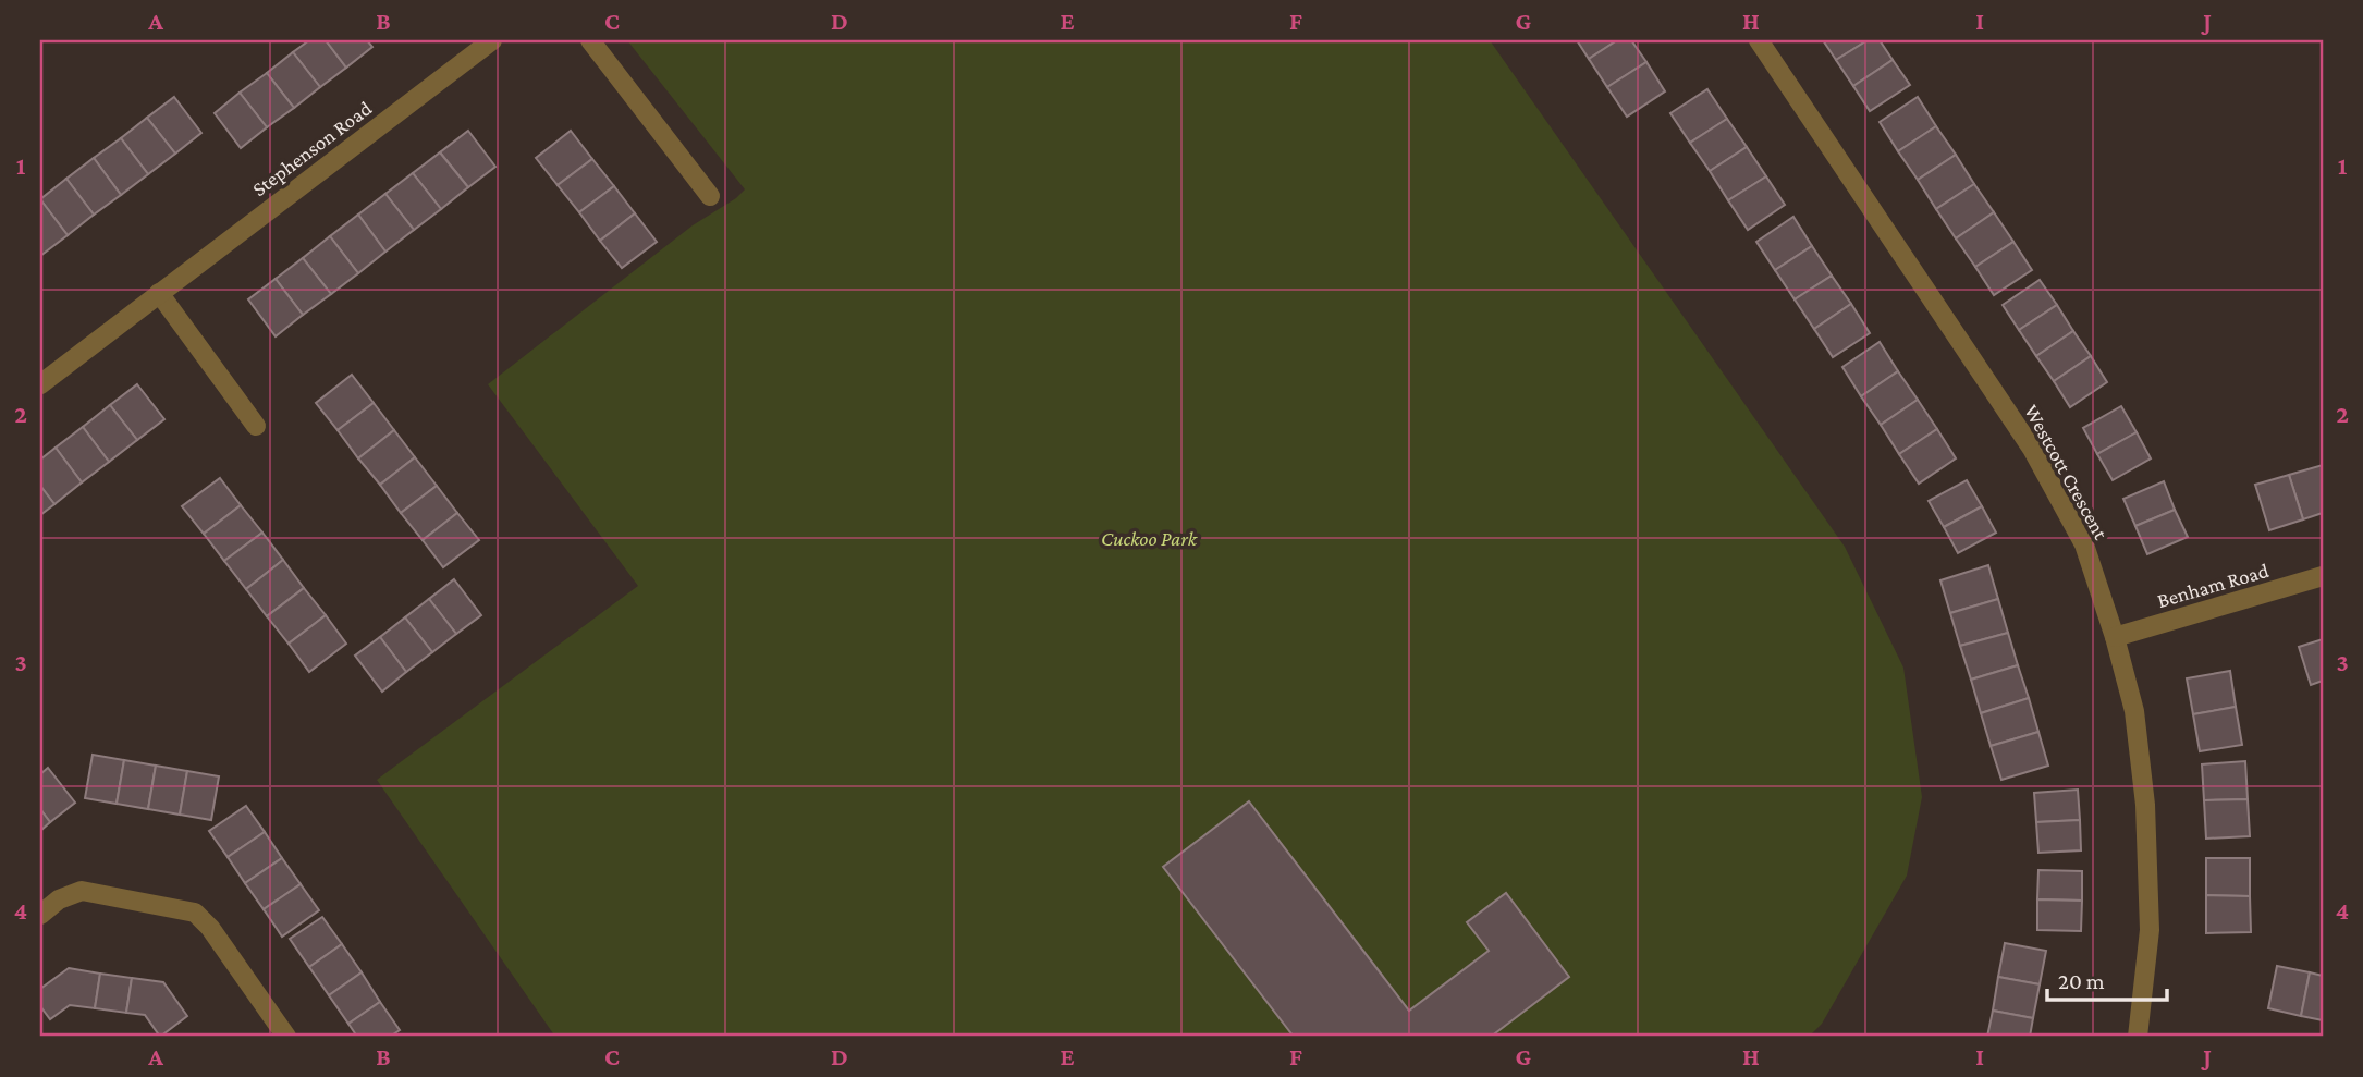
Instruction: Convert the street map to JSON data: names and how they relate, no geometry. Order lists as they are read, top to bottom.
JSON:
{
  "streets": {
    "street": ["Stephenson Road", "Westcott Crescent", "Benham Road"]
  },
  "crossings": [
    ["Westcott Crescent", "Benham Road"]
  ],
  "parks": ["Cuckoo Park"],
  "scale_bar": "20 m",
  "grid": {
    "columns": [
      "A",
      "B",
      "C",
      "D",
      "E",
      "F",
      "G",
      "H",
      "I",
      "J"
    ],
    "rows": [
      "1",
      "2",
      "3",
      "4"
    ]
  }
}
